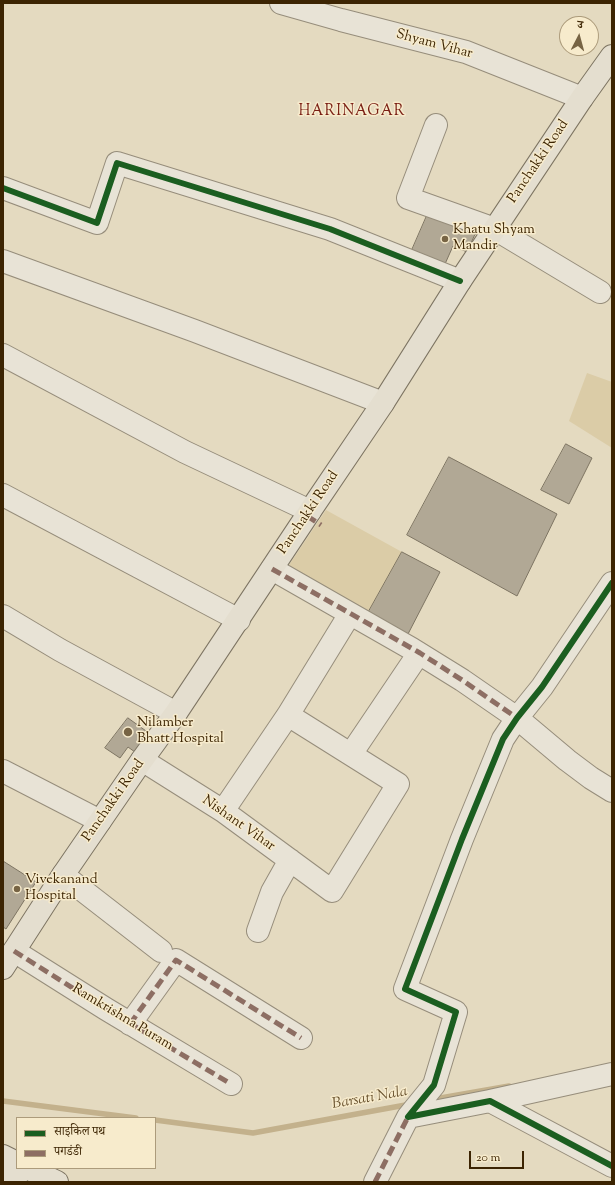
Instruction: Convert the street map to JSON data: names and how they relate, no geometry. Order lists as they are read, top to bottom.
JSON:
{
  "streets": {
    "main road": ["Panchakki Road"],
    "street": ["Shyam Vihar", "Nishant Vihar", "Ramkrishna Puram"]
  },
  "crossings": [
    ["Shyam Vihar", "Panchakki Road"],
    ["Panchakki Road", "Nishant Vihar"],
    ["Panchakki Road", "Ramkrishna Puram"]
  ],
  "districts": ["HARINAGAR"],
  "water": ["Barsati Nala"],
  "places": ["Khatu Shyam Mandir", "Nilamber Bhatt Hospital", "Vivekanand Hospital"],
  "legend": ["साइकिल पथ", "पगडंडी"],
  "scale_bar": "20 m",
  "north": "top"
}
